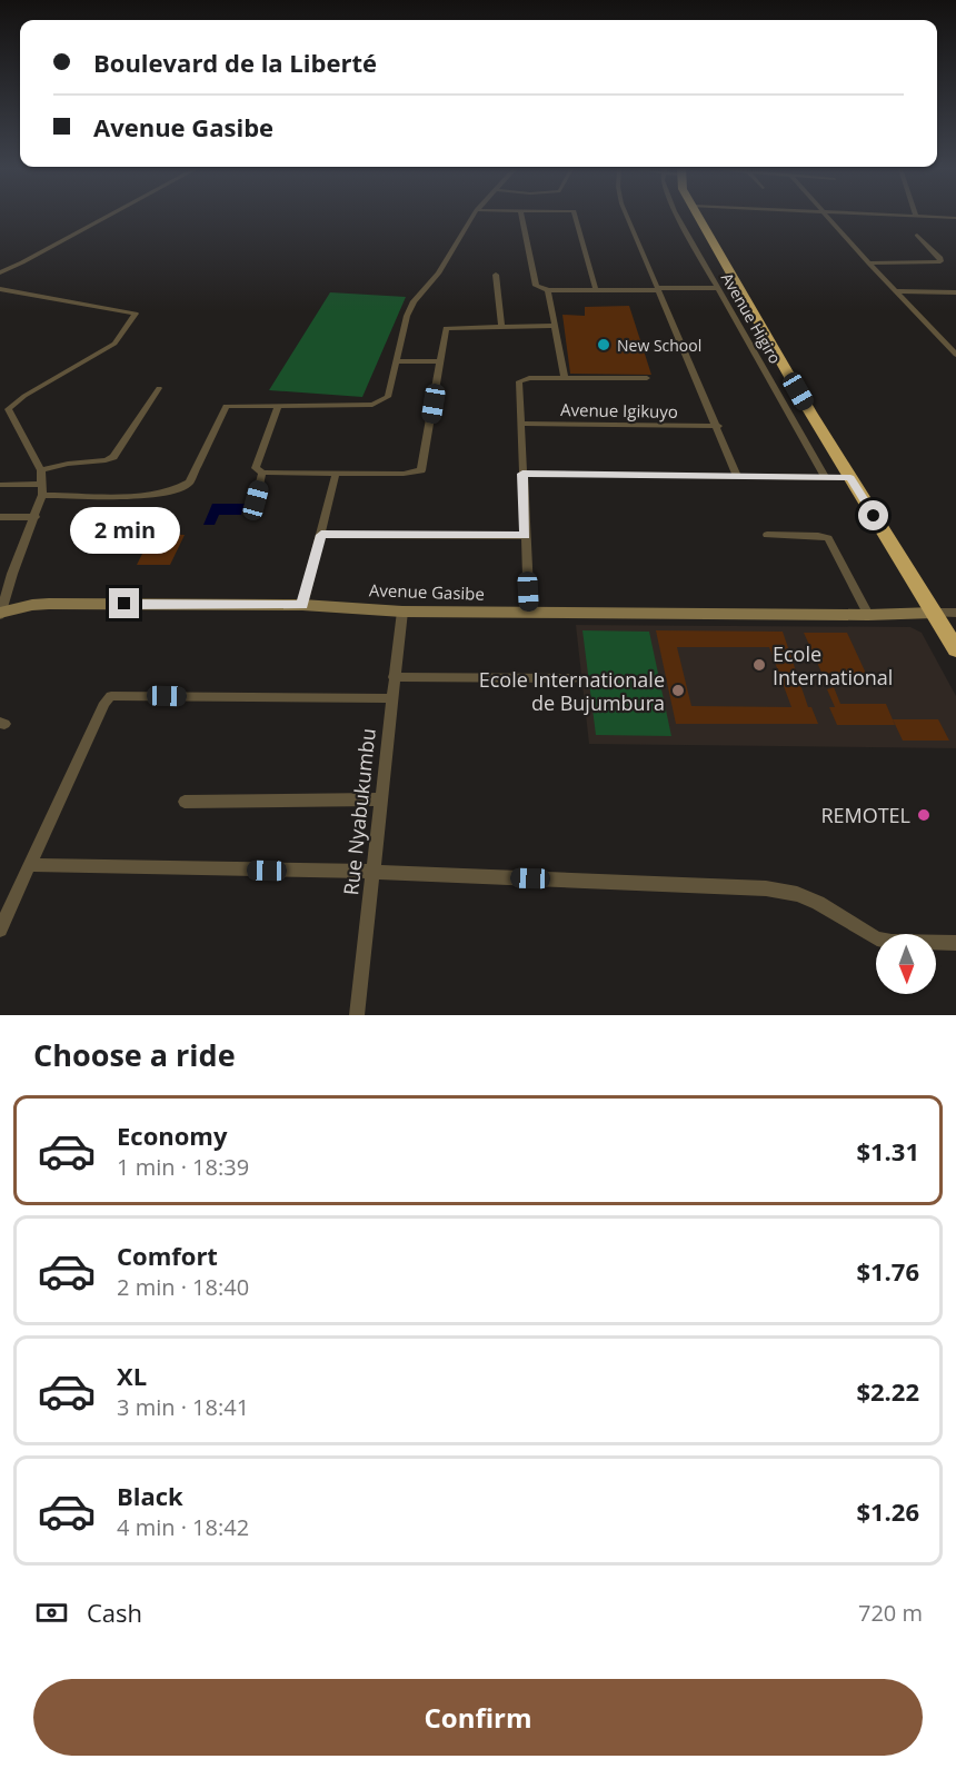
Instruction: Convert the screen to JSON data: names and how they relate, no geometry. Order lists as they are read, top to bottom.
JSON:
{
  "streets": {
    "street": [
      "Avenue Higiro",
      "Avenue Igikuyo",
      "Avenue Gasibe",
      "Rue Nyabukumbu"
    ]
  },
  "crossings": [
    ["Avenue Gasibe", "Rue Nyabukumbu"]
  ],
  "places": [
    "New School",
    "Ecole International",
    "Ecole Internationale de Bujumbura",
    "REMOTEL"
  ],
  "north": "bottom",
  "page": {
    "banner": ["Boulevard de la Liberté", "Avenue Gasibe"],
    "bubble": "2 min",
    "heading": "Choose a ride",
    "list": [
      {
        "name": "Economy",
        "note": "1 min · 18:39",
        "value": "$1.31"
      },
      {
        "name": "Comfort",
        "note": "2 min · 18:40",
        "value": "$1.76"
      },
      {
        "name": "XL",
        "note": "3 min · 18:41",
        "value": "$2.22"
      },
      {
        "name": "Black",
        "note": "4 min · 18:42",
        "value": "$1.26"
      }
    ],
    "pay": ["Cash", "720 m"],
    "buttons": "Confirm"
  }
}
